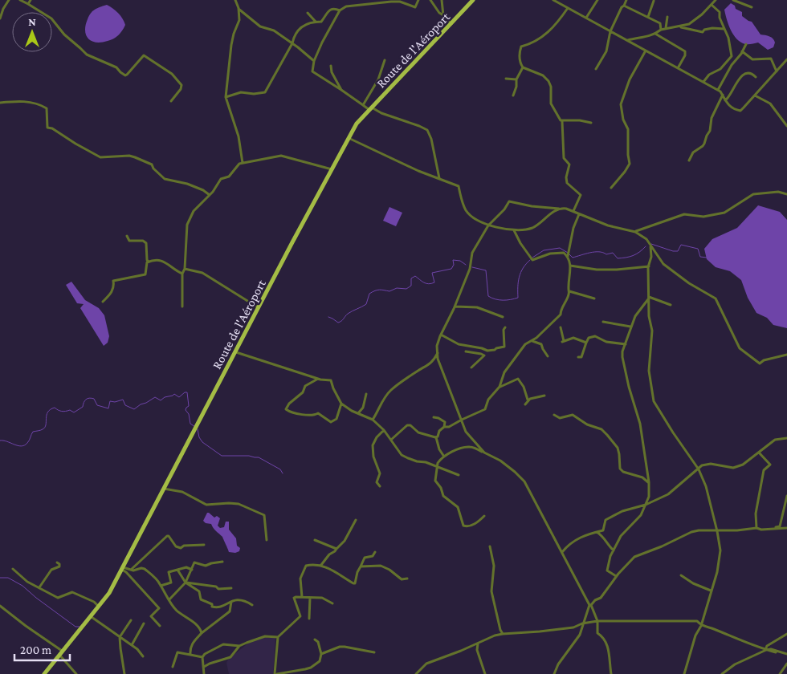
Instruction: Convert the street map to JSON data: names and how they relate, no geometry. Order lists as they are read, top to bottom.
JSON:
{
  "streets": {
    "main road": ["Route de l'Aéroport"]
  },
  "scale_bar": "200 m",
  "north": "top"
}
